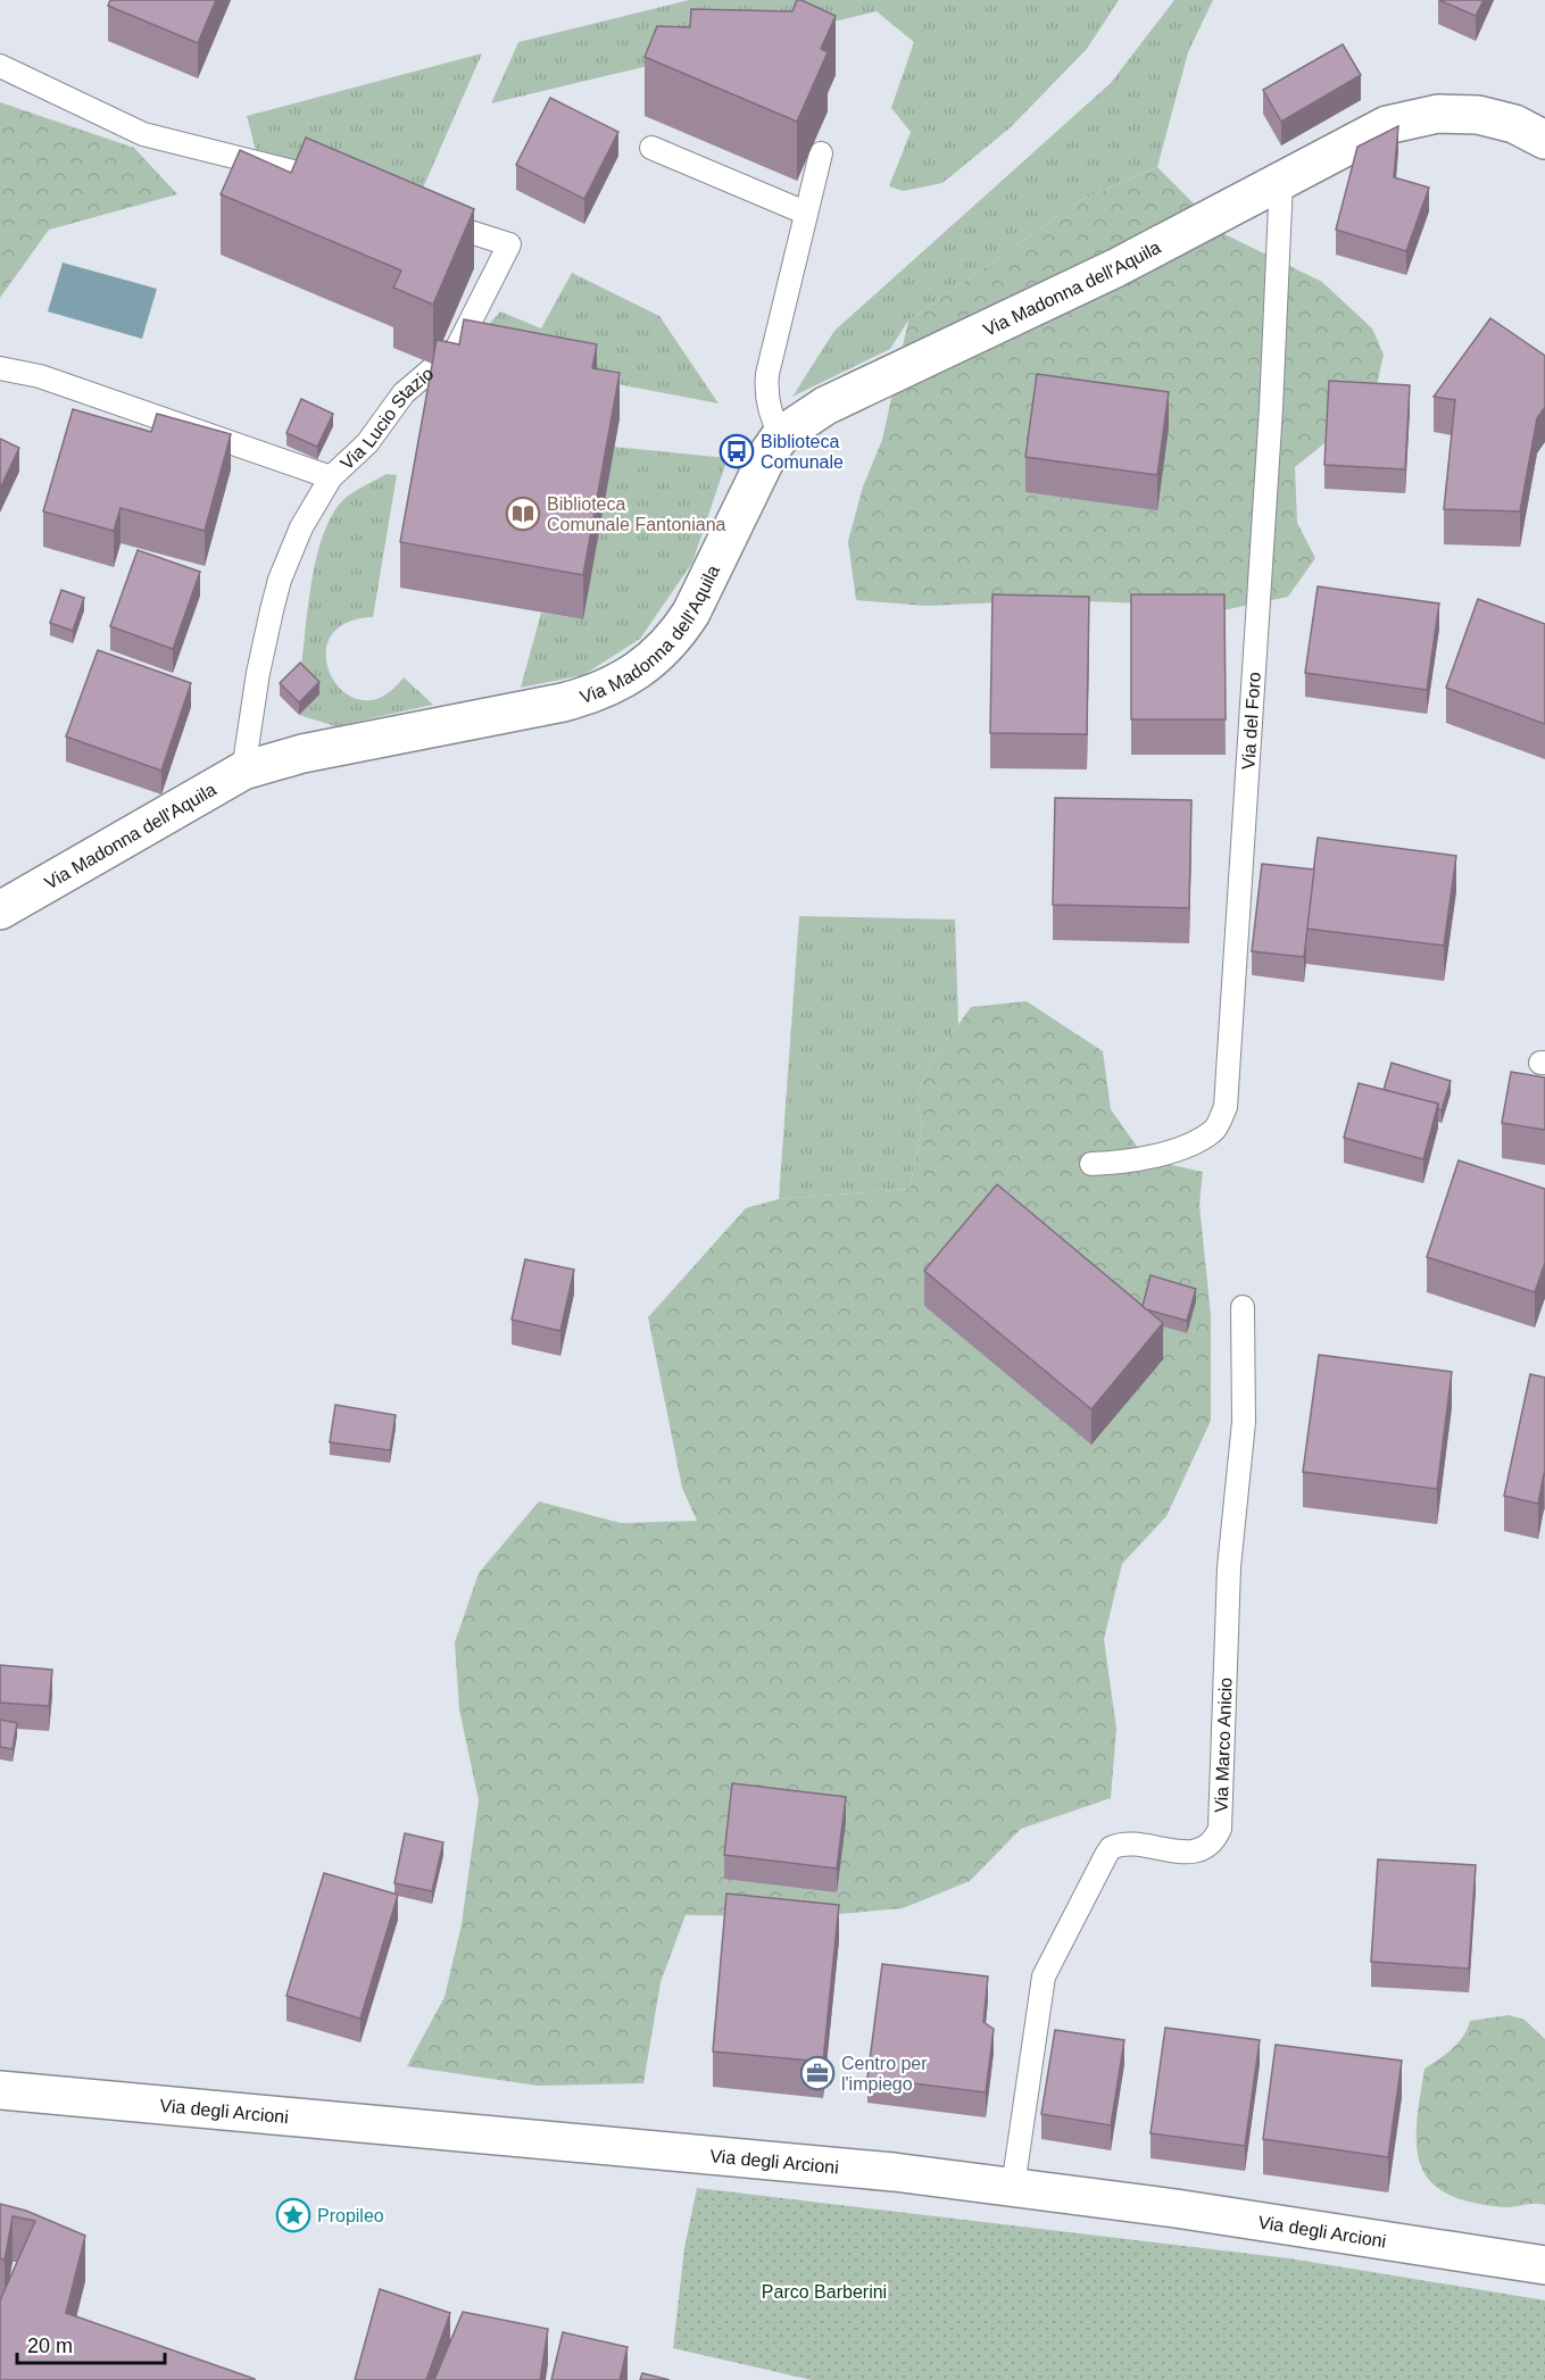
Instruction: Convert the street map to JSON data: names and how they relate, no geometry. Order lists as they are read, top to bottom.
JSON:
{
  "streets": {
    "street": ["Via Madonna dell'Aquila", "Via degli Arcioni"],
    "lane": ["Via Lucio Stazio", "Via del Foro", "Via Marco Anicio"]
  },
  "crossings": [
    ["Via Madonna dell'Aquila", "Via Lucio Stazio"],
    ["Via Madonna dell'Aquila", "Via del Foro"],
    ["Via Marco Anicio", "Via degli Arcioni"]
  ],
  "parks": ["Parco Barberini"],
  "places": {
    "bus stop": ["Biblioteca Comunale"],
    "library": ["Biblioteca Comunale Fantoniana"],
    "office": ["Centro per l'impiego"],
    "place": ["Propileo"]
  },
  "scale_bar": "20 m"
}
